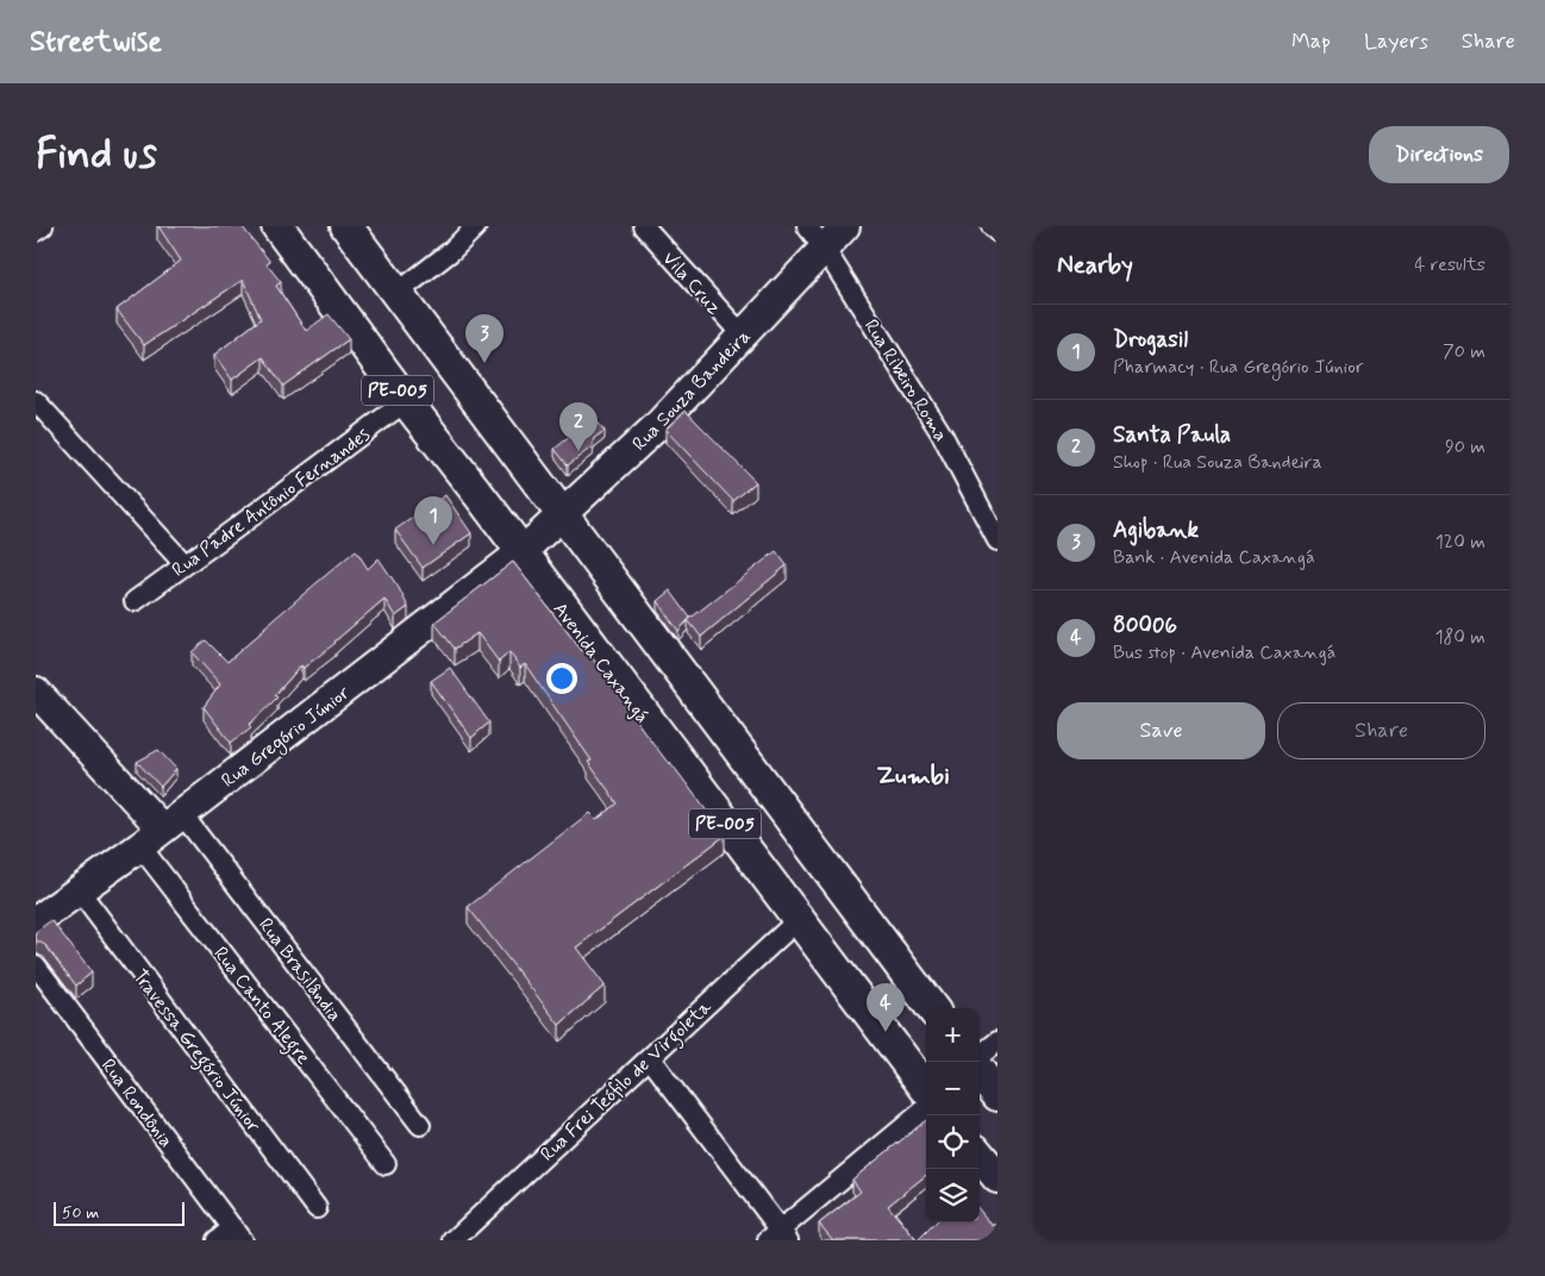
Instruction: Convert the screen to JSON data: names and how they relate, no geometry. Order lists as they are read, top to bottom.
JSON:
{
  "streets": {
    "main road": [
      "Rua Souza Bandeira",
      "PE-005",
      "Avenida Caxangá",
      "Rua Gregório Júnior"
    ],
    "street": [
      "Vila Cruz",
      "Rua Ribeiro Roma",
      "Rua Padre Antônio Fernandes",
      "Rua Brasilândia",
      "Rua Canto Alegre",
      "Travessa Gregório Júnior",
      "Rua Frei Teófilo de Virgoleta",
      "Rua Rondônia"
    ]
  },
  "crossings": [
    ["Vila Cruz", "Rua Souza Bandeira"],
    ["Rua Ribeiro Roma", "Rua Souza Bandeira"],
    ["Rua Souza Bandeira", "PE-005"],
    ["Rua Souza Bandeira", "Avenida Caxangá"],
    ["Rua Souza Bandeira", "Rua Gregório Júnior"],
    ["Rua Padre Antônio Fernandes", "Avenida Caxangá"],
    ["Avenida Caxangá", "Rua Gregório Júnior"],
    ["Avenida Caxangá", "Rua Frei Teófilo de Virgoleta"],
    ["Rua Gregório Júnior", "Rua Brasilândia"],
    ["Rua Gregório Júnior", "Rua Canto Alegre"],
    ["Rua Gregório Júnior", "Travessa Gregório Júnior"],
    ["Rua Brasilândia", "Rua Canto Alegre"]
  ],
  "districts": ["Zumbi"],
  "scale_bar": "50 m",
  "page": {
    "header": "Streetwise",
    "nav": ["Map", "Layers", "Share"],
    "buttons": [
      "Directions",
      ["Save", "Share"]
    ],
    "title": "Find us",
    "heading": ["Nearby", "4 results"],
    "list": [
      {
        "mark": "1",
        "name": "Drogasil",
        "note": "Pharmacy · Rua Gregório Júnior",
        "value": "70 m"
      },
      {
        "mark": "2",
        "name": "Santa Paula",
        "note": "Shop · Rua Souza Bandeira",
        "value": "90 m"
      },
      {
        "mark": "3",
        "name": "Agibank",
        "note": "Bank · Avenida Caxangá",
        "value": "120 m"
      },
      {
        "mark": "4",
        "name": "80006",
        "note": "Bus stop · Avenida Caxangá",
        "value": "180 m"
      }
    ],
    "pins": [
      "3",
      "2",
      "1",
      "4"
    ],
    "map_buttons": ["+", "−"],
    "scale": "50 m"
  }
}
